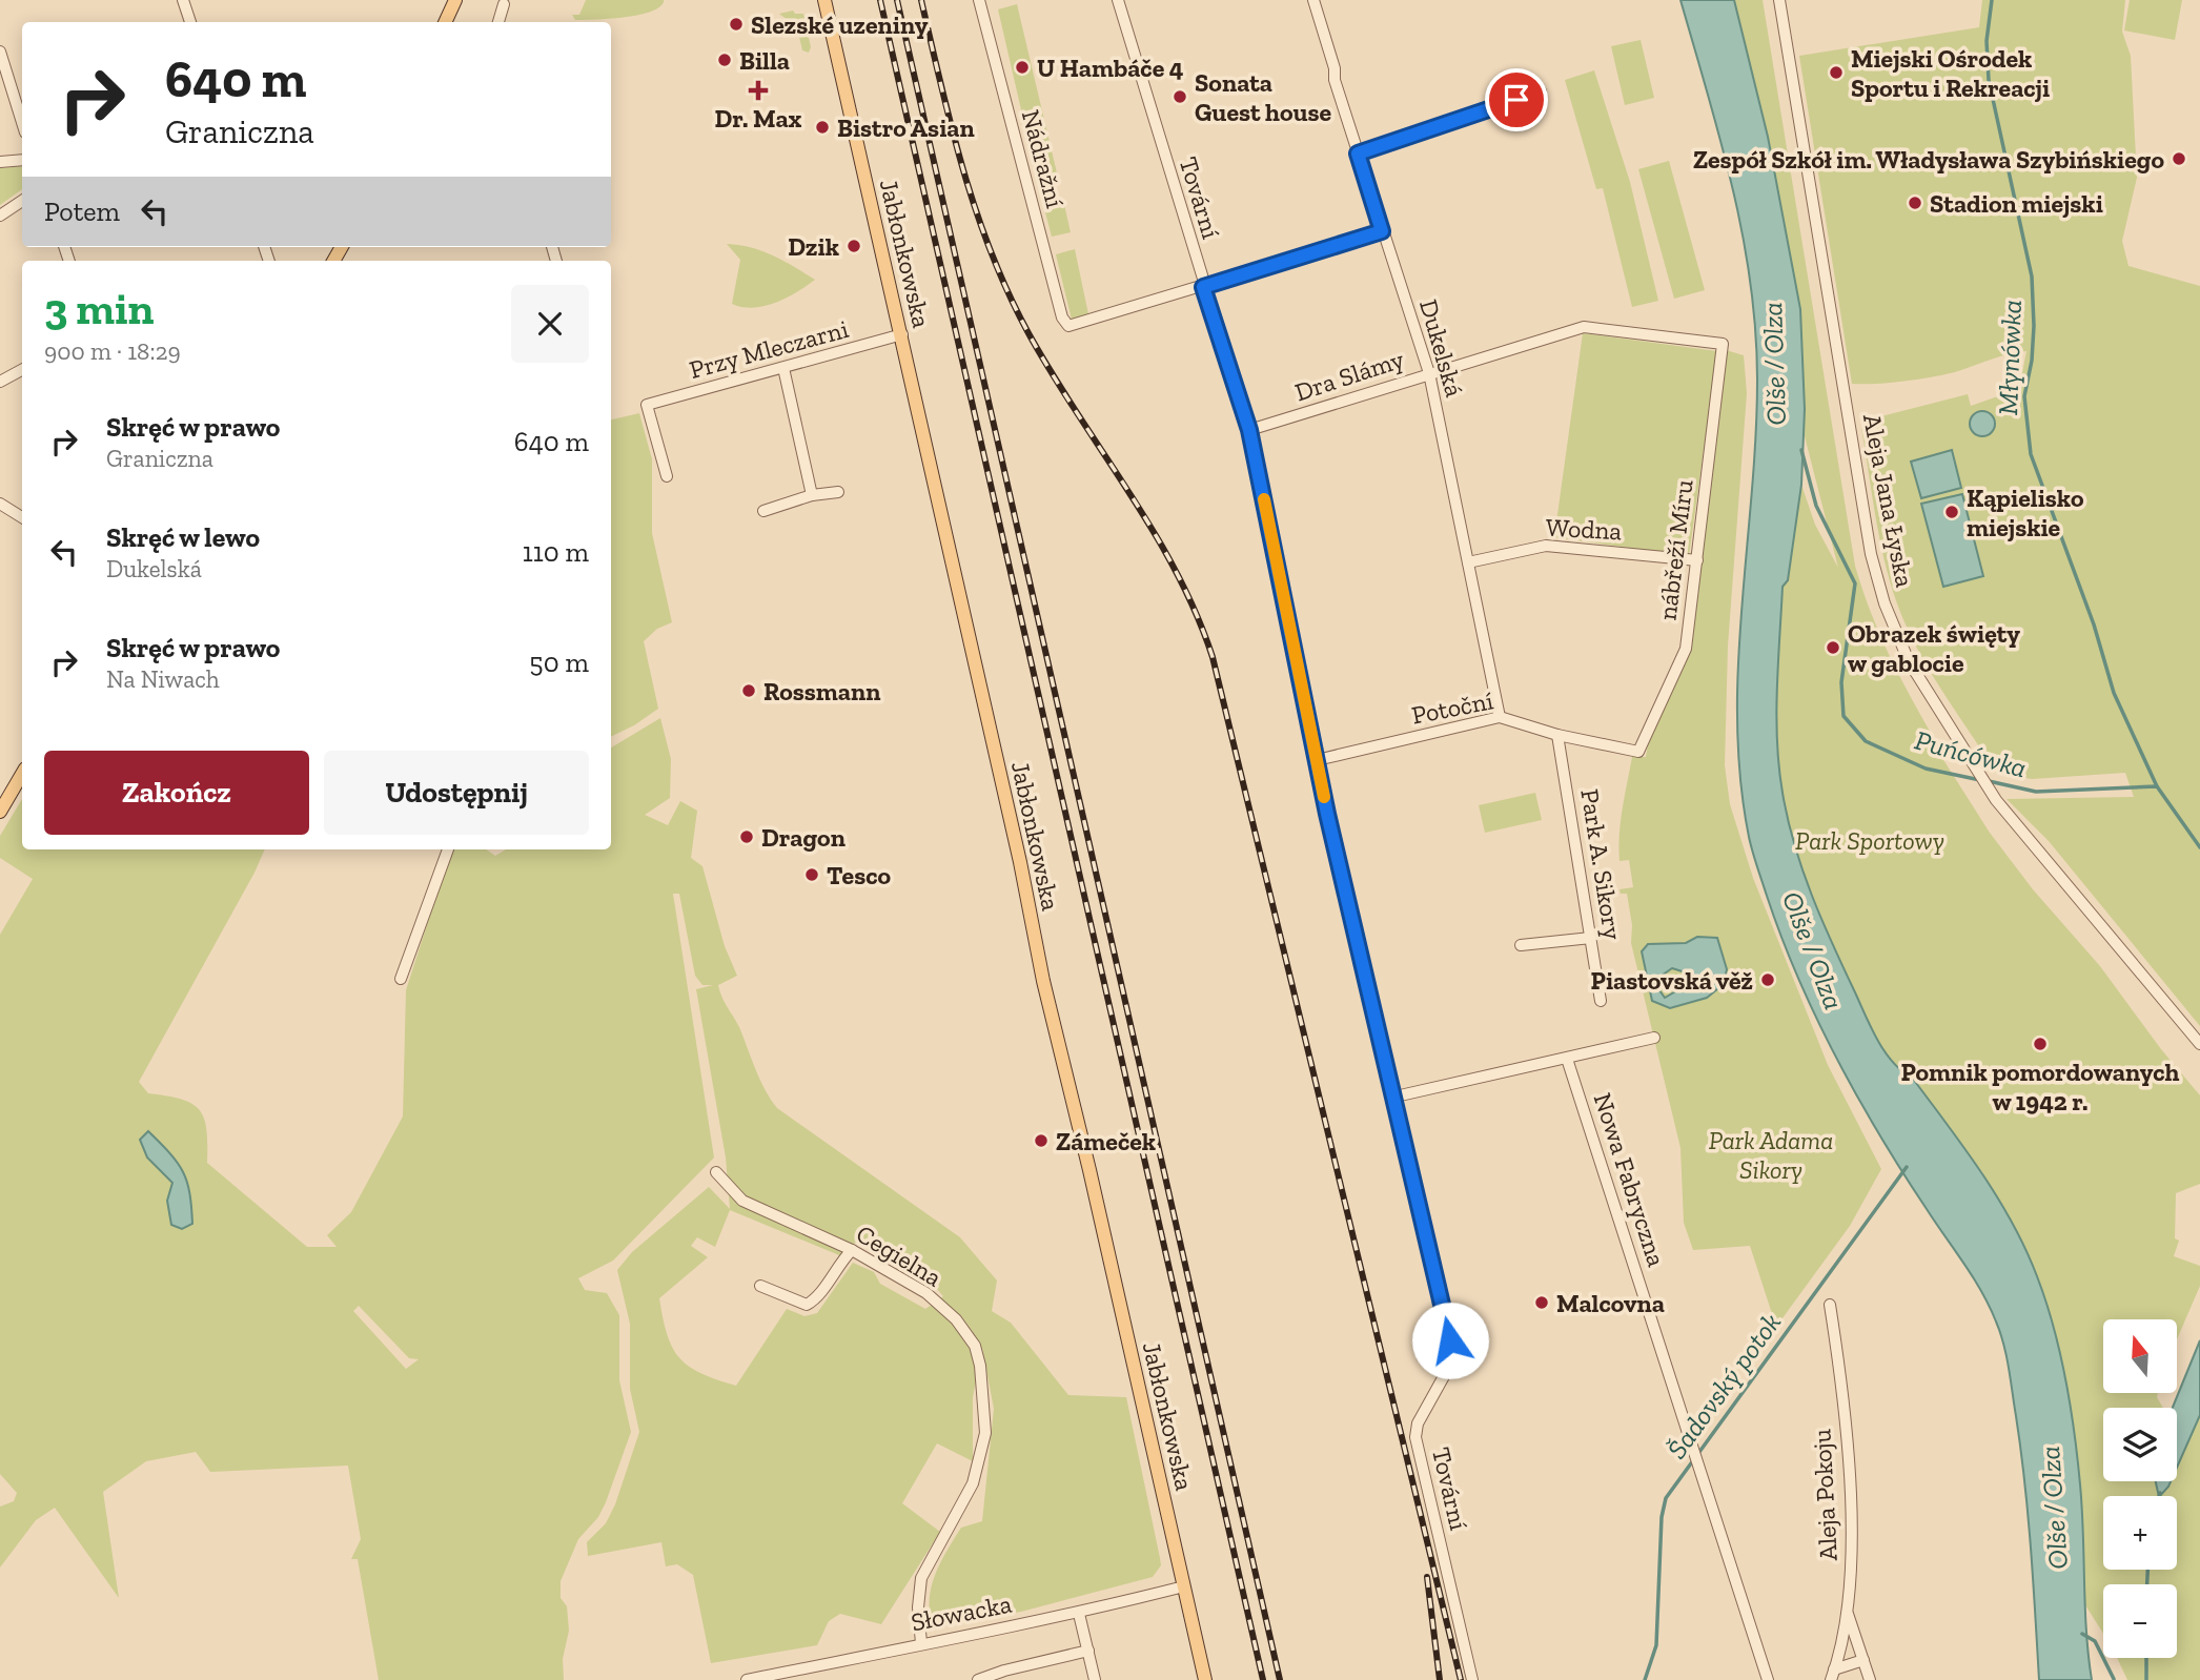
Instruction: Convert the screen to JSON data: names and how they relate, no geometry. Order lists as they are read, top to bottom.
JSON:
{
  "streets": {
    "main road": ["Jabłonkowska"],
    "street": [
      "Nádražní",
      "Tovární",
      "Dukelská",
      "Przy Mleczarni",
      "Dra Slámy",
      "Aleja Jana Łyska",
      "Wodna",
      "nábřeží Míru",
      "Potoční",
      "Park A. Sikory",
      "Nowa Fabryczna",
      "Cegielna",
      "Aleja Pokoju",
      "Słowacka"
    ]
  },
  "crossings": [
    ["Nádražní", "Tovární"],
    ["Tovární", "Dra Slámy"],
    ["Tovární", "Potoční"],
    ["Jabłonkowska", "Przy Mleczarni"],
    ["Jabłonkowska", "Słowacka"],
    ["Dukelská", "Dra Slámy"],
    ["Dukelská", "Wodna"],
    ["Dukelská", "Potoční"],
    ["Dra Slámy", "nábřeží Míru"],
    ["Wodna", "nábřeží Míru"],
    ["nábřeží Míru", "Potoční"],
    ["Potoční", "Park A. Sikory"],
    ["Cegielna", "Słowacka"]
  ],
  "water": [
    "Młynówka",
    "Olše / Olza",
    "Puńcówka",
    "Šadovský potok"
  ],
  "parks": ["Park Sportowy", "Park Adama Sikory"],
  "places": {
    "other": [
      "Slezské uzeniny",
      "Billa",
      "U Hambáče 4",
      "Miejski Ośrodek Sportu i Rekreacji",
      "Sonata Guest house",
      "Bistro Asian",
      "Zespół Szkół im. Władysława Szybińskiego",
      "Stadion miejski",
      "Dzik",
      "Kąpielisko miejskie",
      "Obrazek święty w gablocie",
      "Rossmann",
      "Dragon",
      "Tesco",
      "Piastovská věž",
      "Pomnik pomordowanych w 1942 r.",
      "Zámeček",
      "Malcovna"
    ],
    "health": ["Dr. Max"]
  },
  "north": "top",
  "page": {
    "turn": ["640 m", "Graniczna"],
    "then": "Potem",
    "heading": ["3 min", "900 m · 18:29"],
    "list": [
      {
        "name": "Skręć w prawo",
        "note": "Graniczna",
        "value": "640 m"
      },
      {
        "name": "Skręć w lewo",
        "note": "Dukelská",
        "value": "110 m"
      },
      {
        "name": "Skręć w prawo",
        "note": "Na Niwach",
        "value": "50 m"
      }
    ],
    "buttons": ["Zakończ", "Udostępnij"],
    "map_buttons": ["+", "−"]
  }
}
